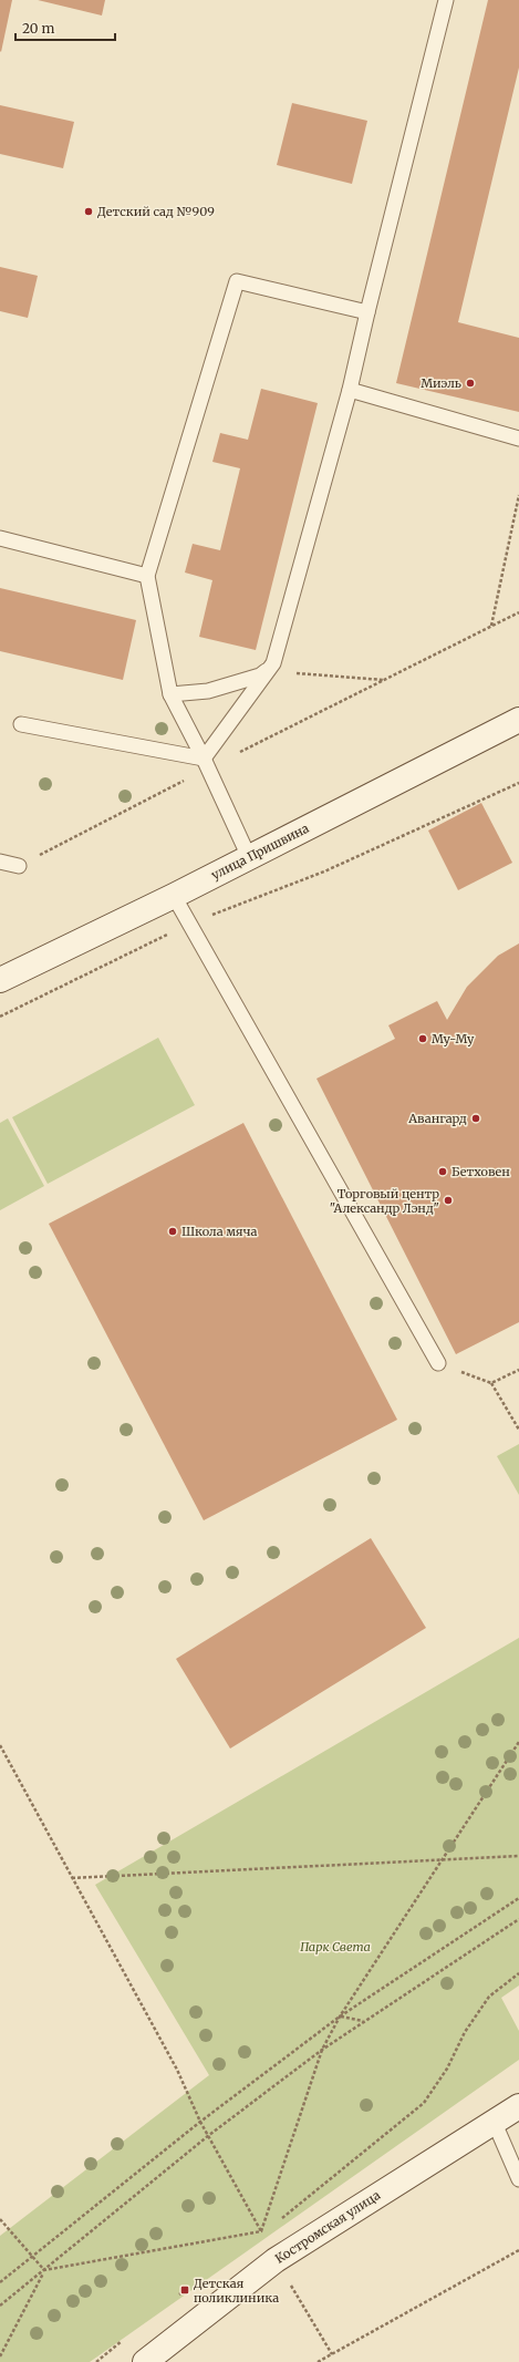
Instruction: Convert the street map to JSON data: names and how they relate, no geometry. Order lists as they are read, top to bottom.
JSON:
{
  "streets": {
    "street": ["улица Пришвина", "Костромская улица"]
  },
  "parks": ["Парк Света"],
  "places": {
    "other": [
      "Детский сад №909",
      "Миэль",
      "Му-Му",
      "Авангард",
      "Бетховен",
      "Торговый центр \"Александр Лэнд\"",
      "Школа мяча"
    ],
    "transit": ["Детская поликлиника"]
  },
  "scale_bar": "20 m"
}
